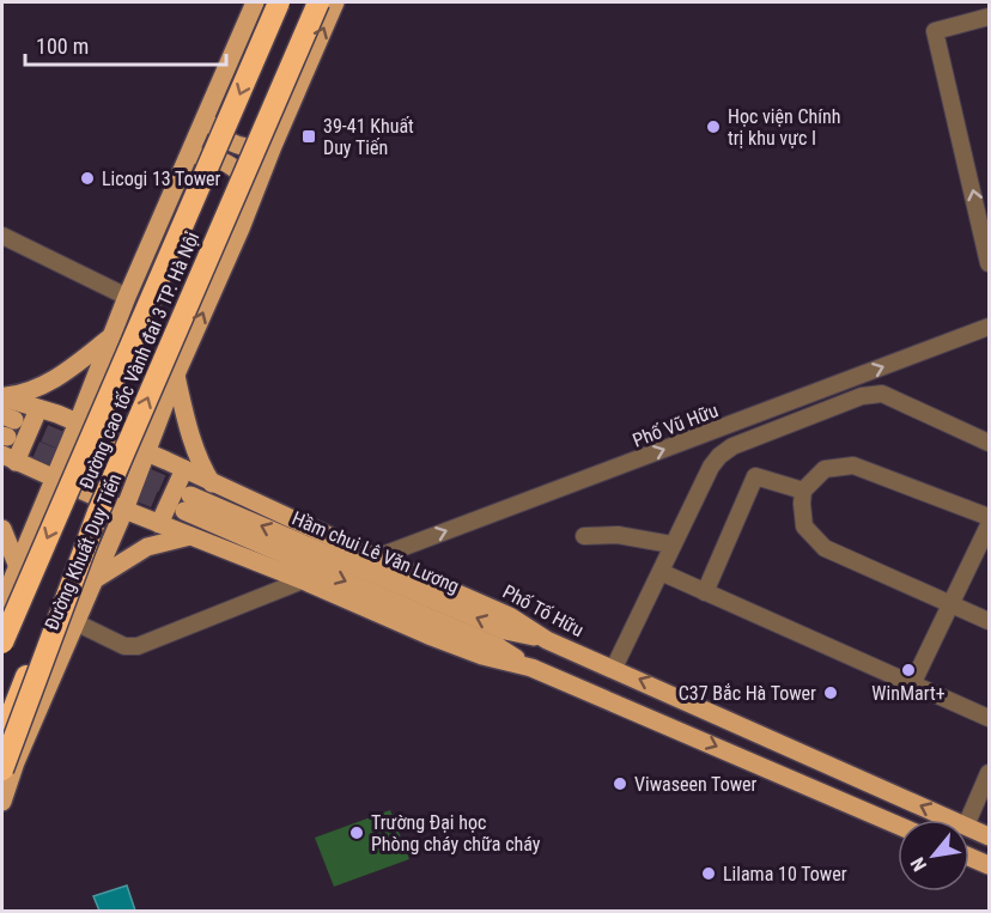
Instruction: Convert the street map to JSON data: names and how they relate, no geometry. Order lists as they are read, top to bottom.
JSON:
{
  "streets": {
    "highway": ["Đường cao tốc Vành đai 3 TP. Hà Nội"],
    "main road": ["Đường Khuất Duy Tiến", "Hầm chui Lê Văn Lương", "Phố Tố Hữu"],
    "street": ["Phố Vũ Hữu"]
  },
  "crossings": [
    ["Phố Vũ Hữu", "Phố Tố Hữu"],
    ["Đường Khuất Duy Tiến", "Phố Tố Hữu"],
    ["Hầm chui Lê Văn Lương", "Phố Tố Hữu"]
  ],
  "one_way": ["Phố Vũ Hữu"],
  "places": {
    "other": [
      "Học viện Chính trị khu vực I",
      "Licogi 13 Tower",
      "WinMart+",
      "C37 Bắc Hà Tower",
      "Viwaseen Tower",
      "Trường Đại học Phòng cháy chữa cháy",
      "Lilama 10 Tower"
    ],
    "transit": ["39-41 Khuất Duy Tiến"]
  },
  "scale_bar": "100 m",
  "north": "bottom left"
}
